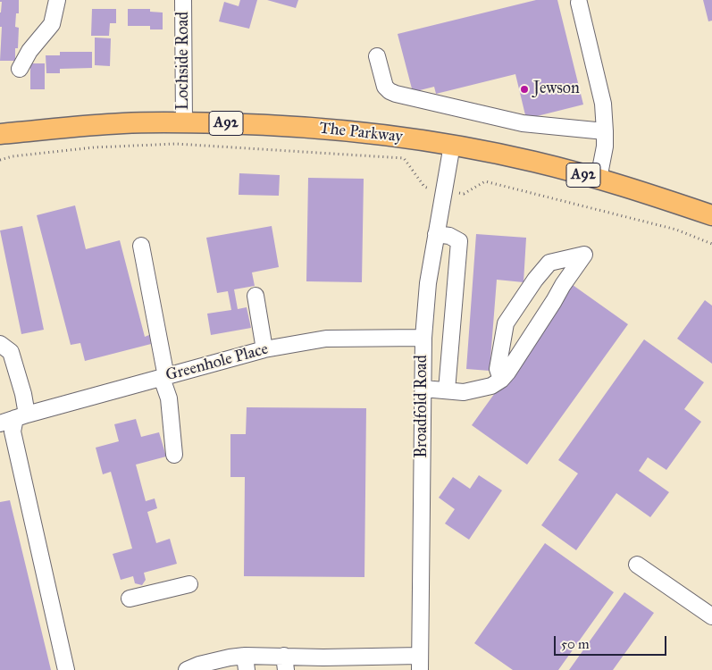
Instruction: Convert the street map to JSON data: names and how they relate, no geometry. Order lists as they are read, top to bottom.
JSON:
{
  "streets": {
    "main road": ["A92", "The Parkway"],
    "street": ["Lochside Road", "Greenhole Place", "Broadfold Road"]
  },
  "crossings": [
    ["Lochside Road", "The Parkway"],
    ["The Parkway", "Broadfold Road"],
    ["Greenhole Place", "Broadfold Road"]
  ],
  "places": ["Jewson"],
  "scale_bar": "50 m"
}
